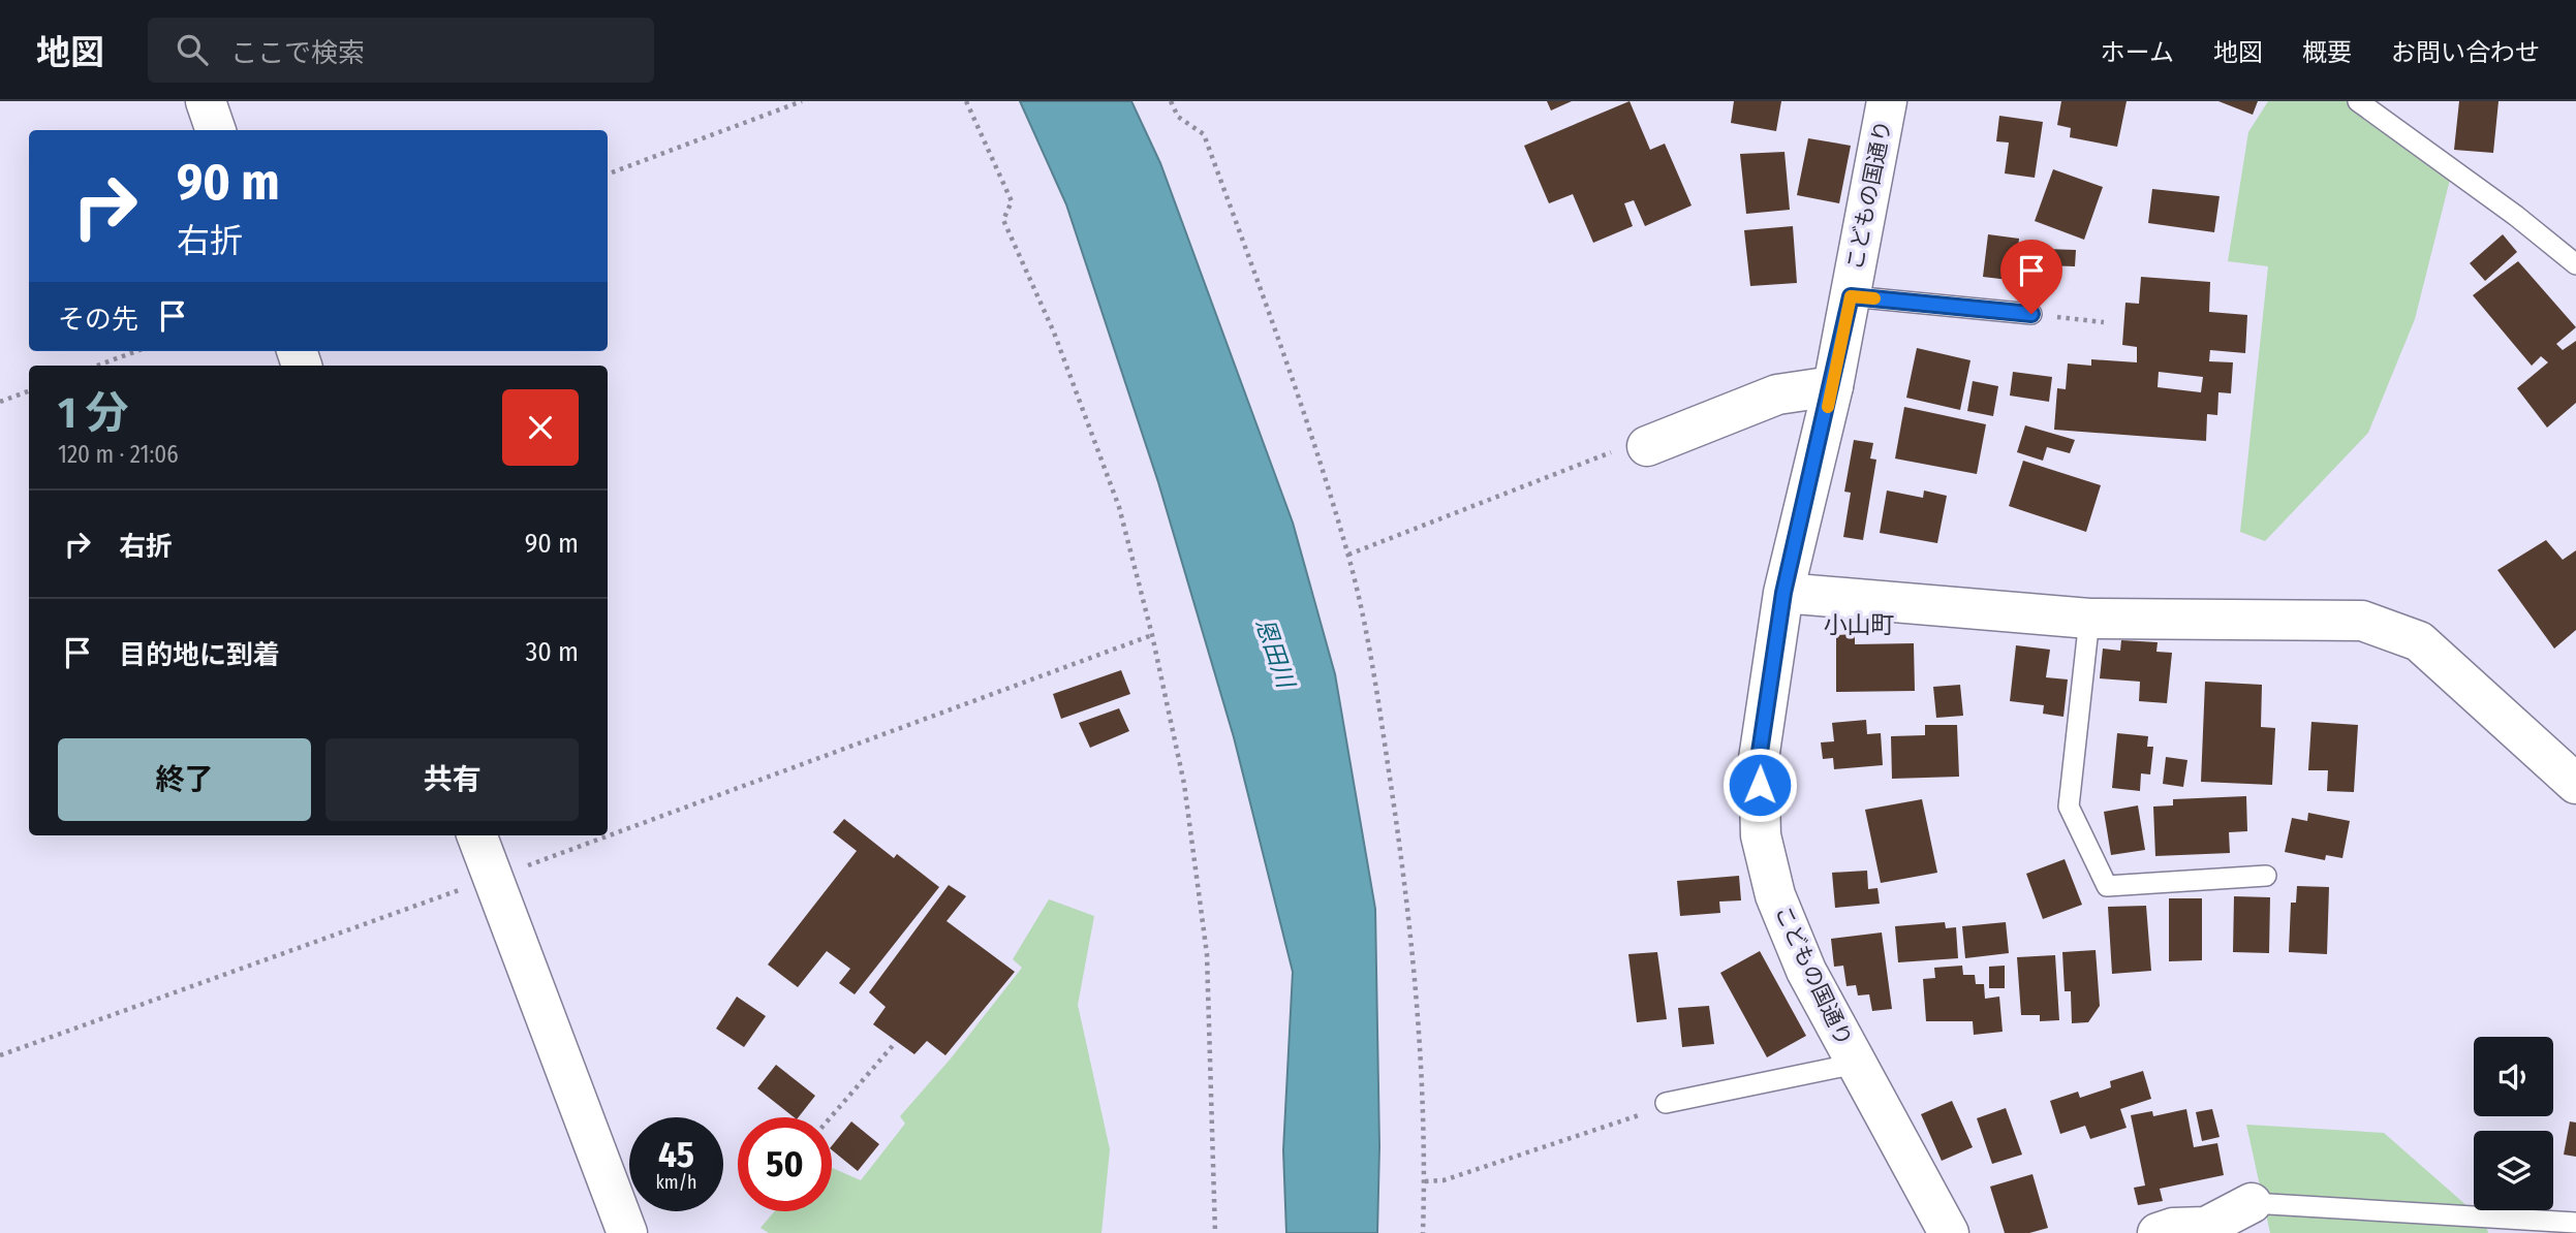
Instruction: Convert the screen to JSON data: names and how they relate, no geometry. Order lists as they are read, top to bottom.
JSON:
{
  "streets": {
    "street": ["こどもの国通り"]
  },
  "districts": ["小山町"],
  "water": ["恩田川"],
  "page": {
    "header": "地図",
    "search": "ここで検索",
    "nav": [
      "ホーム",
      "地図",
      "概要",
      "お問い合わせ"
    ],
    "turn": ["90 m", "右折"],
    "then": "その先",
    "heading": ["1 分", "120 m · 21:06"],
    "list": [
      {
        "name": "右折",
        "value": "90 m"
      },
      {
        "name": "目的地に到着",
        "value": "30 m"
      }
    ],
    "buttons": ["終了", "共有"],
    "speed": "45 km/h",
    "limit": "50"
  }
}
